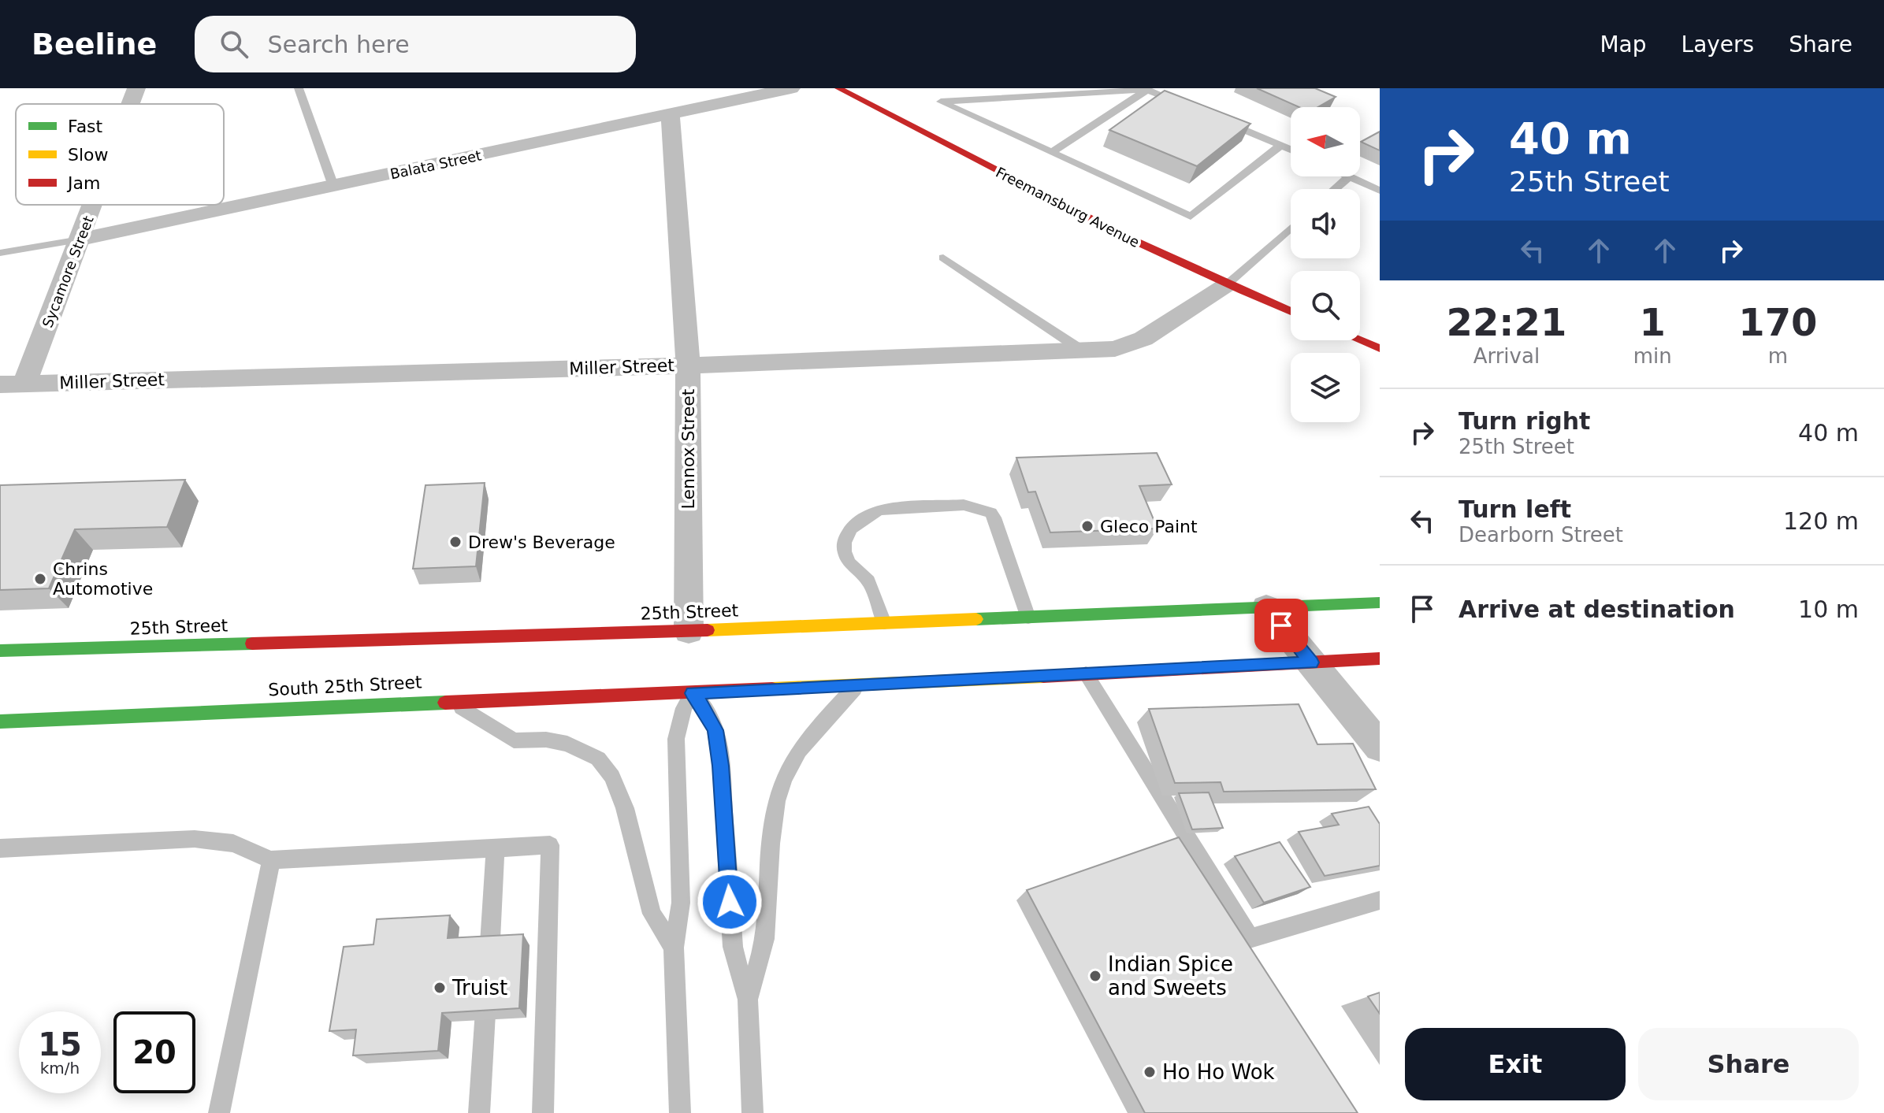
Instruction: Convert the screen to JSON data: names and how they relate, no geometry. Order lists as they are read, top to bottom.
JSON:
{
  "streets": {
    "main road": ["Freemansburg Avenue", "25th Street", "South 25th Street"],
    "street": [
      "Balata Street",
      "Sycamore Street",
      "Miller Street",
      "Lennox Street"
    ]
  },
  "crossings": [
    ["Balata Street", "Sycamore Street"],
    ["Balata Street", "Lennox Street"],
    ["Freemansburg Avenue", "Miller Street"],
    ["Sycamore Street", "Miller Street"],
    ["Miller Street", "Lennox Street"],
    ["Lennox Street", "25th Street"]
  ],
  "places": [
    "Gleco Paint",
    "Drew's Beverage",
    "Chrins Automotive",
    "Indian Spice and Sweets",
    "Truist",
    "Ho Ho Wok"
  ],
  "legend": ["Fast", "Slow", "Jam"],
  "north": "left",
  "page": {
    "header": "Beeline",
    "search": "Search here",
    "nav": ["Map", "Layers", "Share"],
    "turn": ["40 m", "25th Street"],
    "eta": [
      "22:21",
      "Arrival",
      "1",
      "min",
      "170",
      "m"
    ],
    "list": [
      {
        "name": "Turn right",
        "note": "25th Street",
        "value": "40 m"
      },
      {
        "name": "Turn left",
        "note": "Dearborn Street",
        "value": "120 m"
      },
      {
        "name": "Arrive at destination",
        "value": "10 m"
      }
    ],
    "speed": "15 km/h",
    "limit": "20",
    "buttons": ["Exit", "Share"]
  }
}
